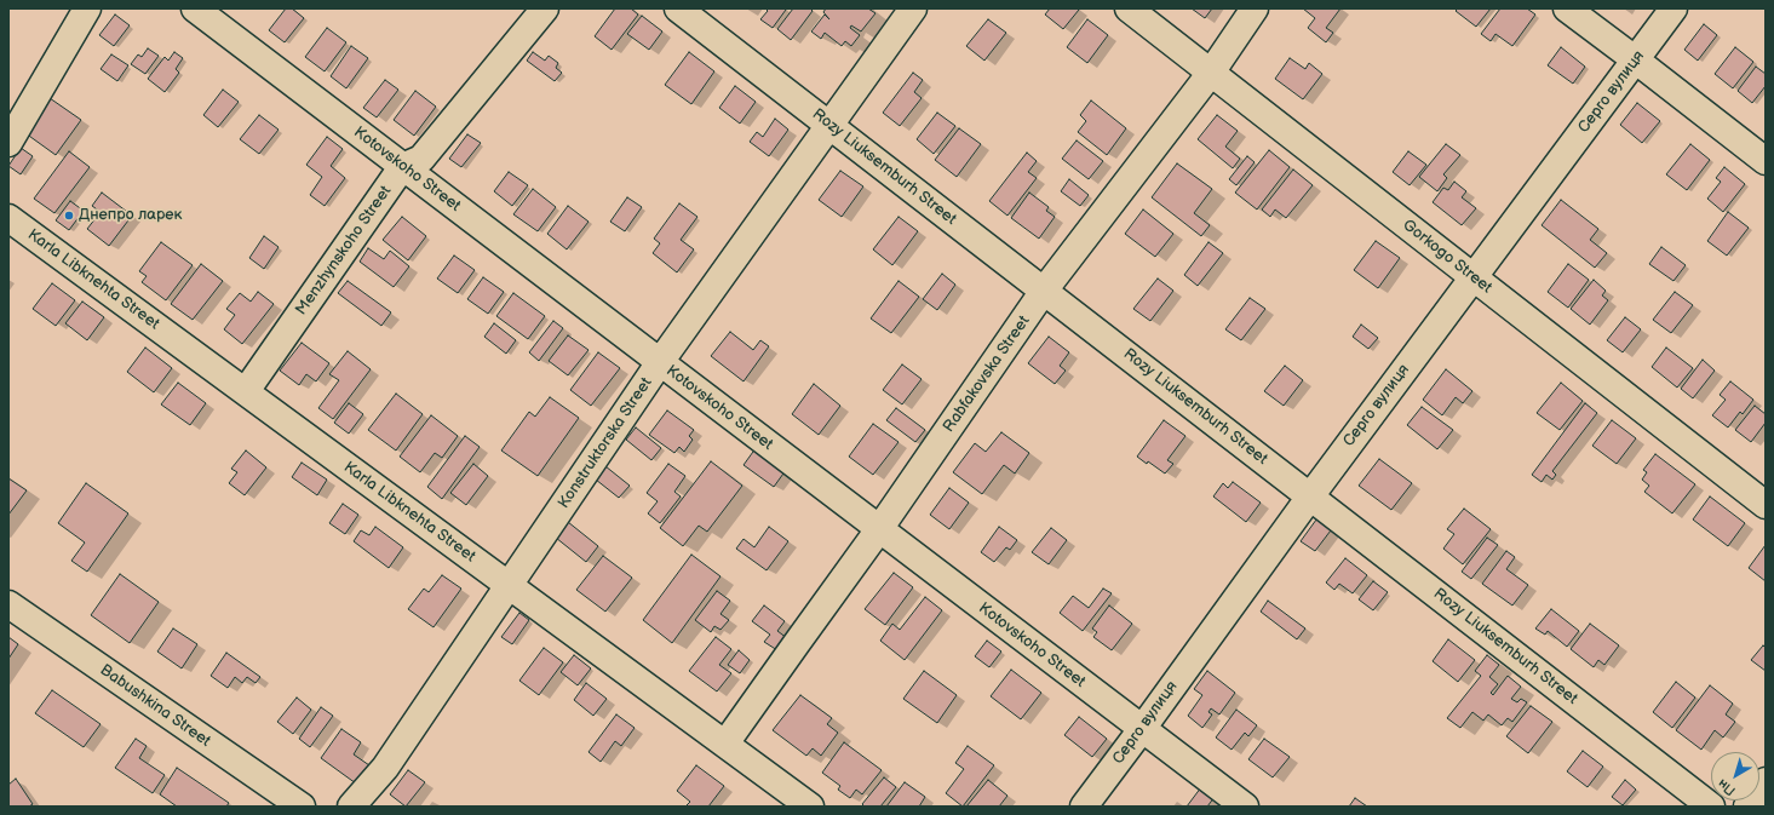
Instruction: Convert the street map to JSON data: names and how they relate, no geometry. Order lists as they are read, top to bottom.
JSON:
{
  "streets": {
    "street": [
      "Серго вулиця",
      "Rozy Liuksemburh Street",
      "Kotovskoho Street",
      "Menzhynskoho Street",
      "Gorkogo Street",
      "Karla Libknehta Street",
      "Rabfakovska Street",
      "Konstruktorska Street",
      "Babushkina Street"
    ]
  },
  "crossings": [
    ["Серго вулиця", "Rozy Liuksemburh Street"],
    ["Серго вулиця", "Kotovskoho Street"],
    ["Серго вулиця", "Gorkogo Street"],
    ["Rozy Liuksemburh Street", "Rabfakovska Street"],
    ["Rozy Liuksemburh Street", "Konstruktorska Street"],
    ["Kotovskoho Street", "Menzhynskoho Street"],
    ["Kotovskoho Street", "Rabfakovska Street"],
    ["Kotovskoho Street", "Konstruktorska Street"],
    ["Menzhynskoho Street", "Karla Libknehta Street"],
    ["Gorkogo Street", "Rabfakovska Street"],
    ["Karla Libknehta Street", "Rabfakovska Street"],
    ["Karla Libknehta Street", "Konstruktorska Street"]
  ],
  "places": ["Днепро ларек"],
  "north": "bottom left"
}
